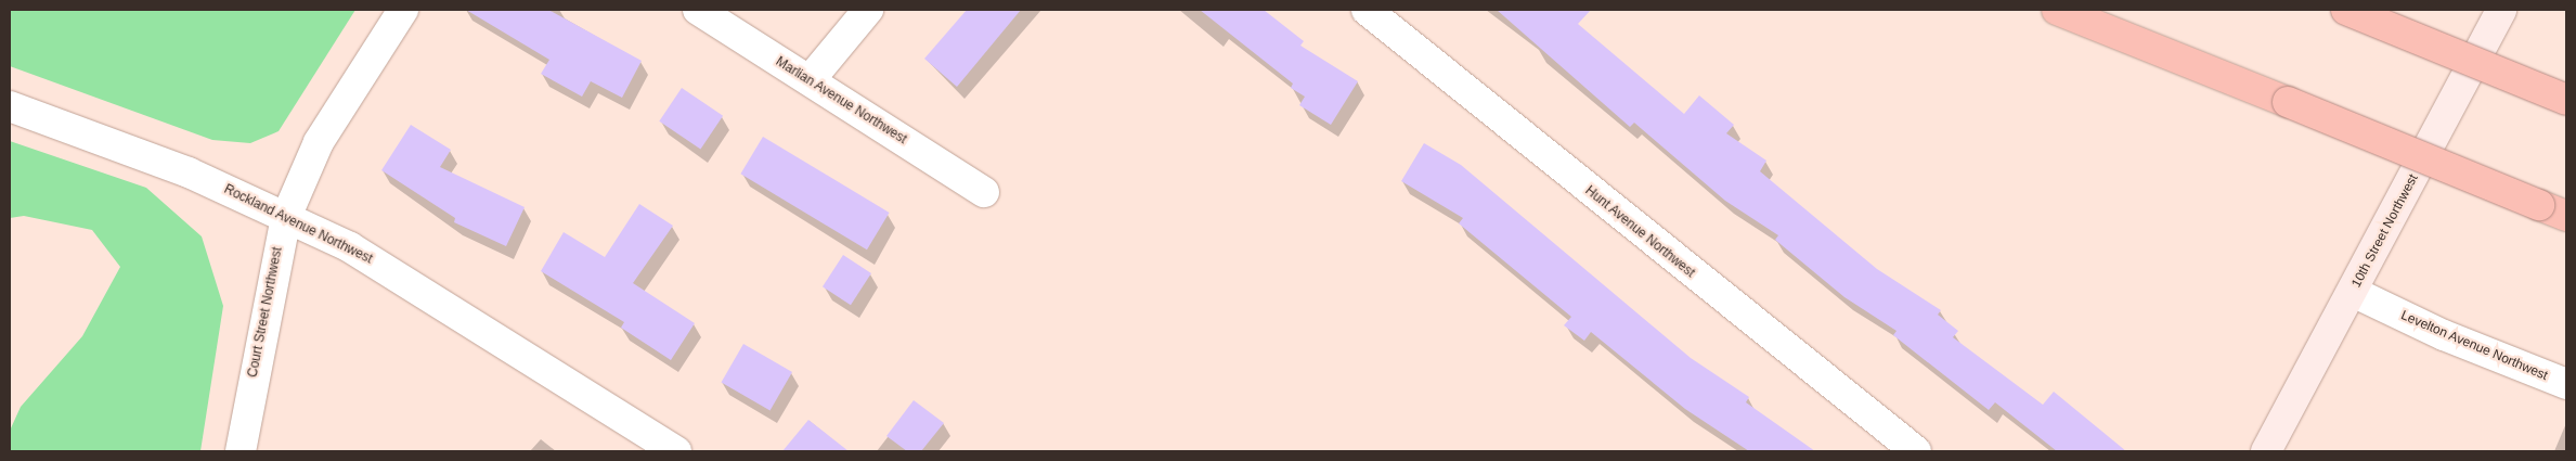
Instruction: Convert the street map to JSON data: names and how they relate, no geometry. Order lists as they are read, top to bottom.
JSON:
{
  "streets": {
    "main road": ["10th Street Northwest"],
    "street": [
      "Marlian Avenue Northwest",
      "Rockland Avenue Northwest",
      "Hunt Avenue Northwest",
      "Court Street Northwest",
      "Levelton Avenue Northwest"
    ]
  },
  "crossings": [
    ["Rockland Avenue Northwest", "Court Street Northwest"],
    ["10th Street Northwest", "Levelton Avenue Northwest"]
  ]
}
